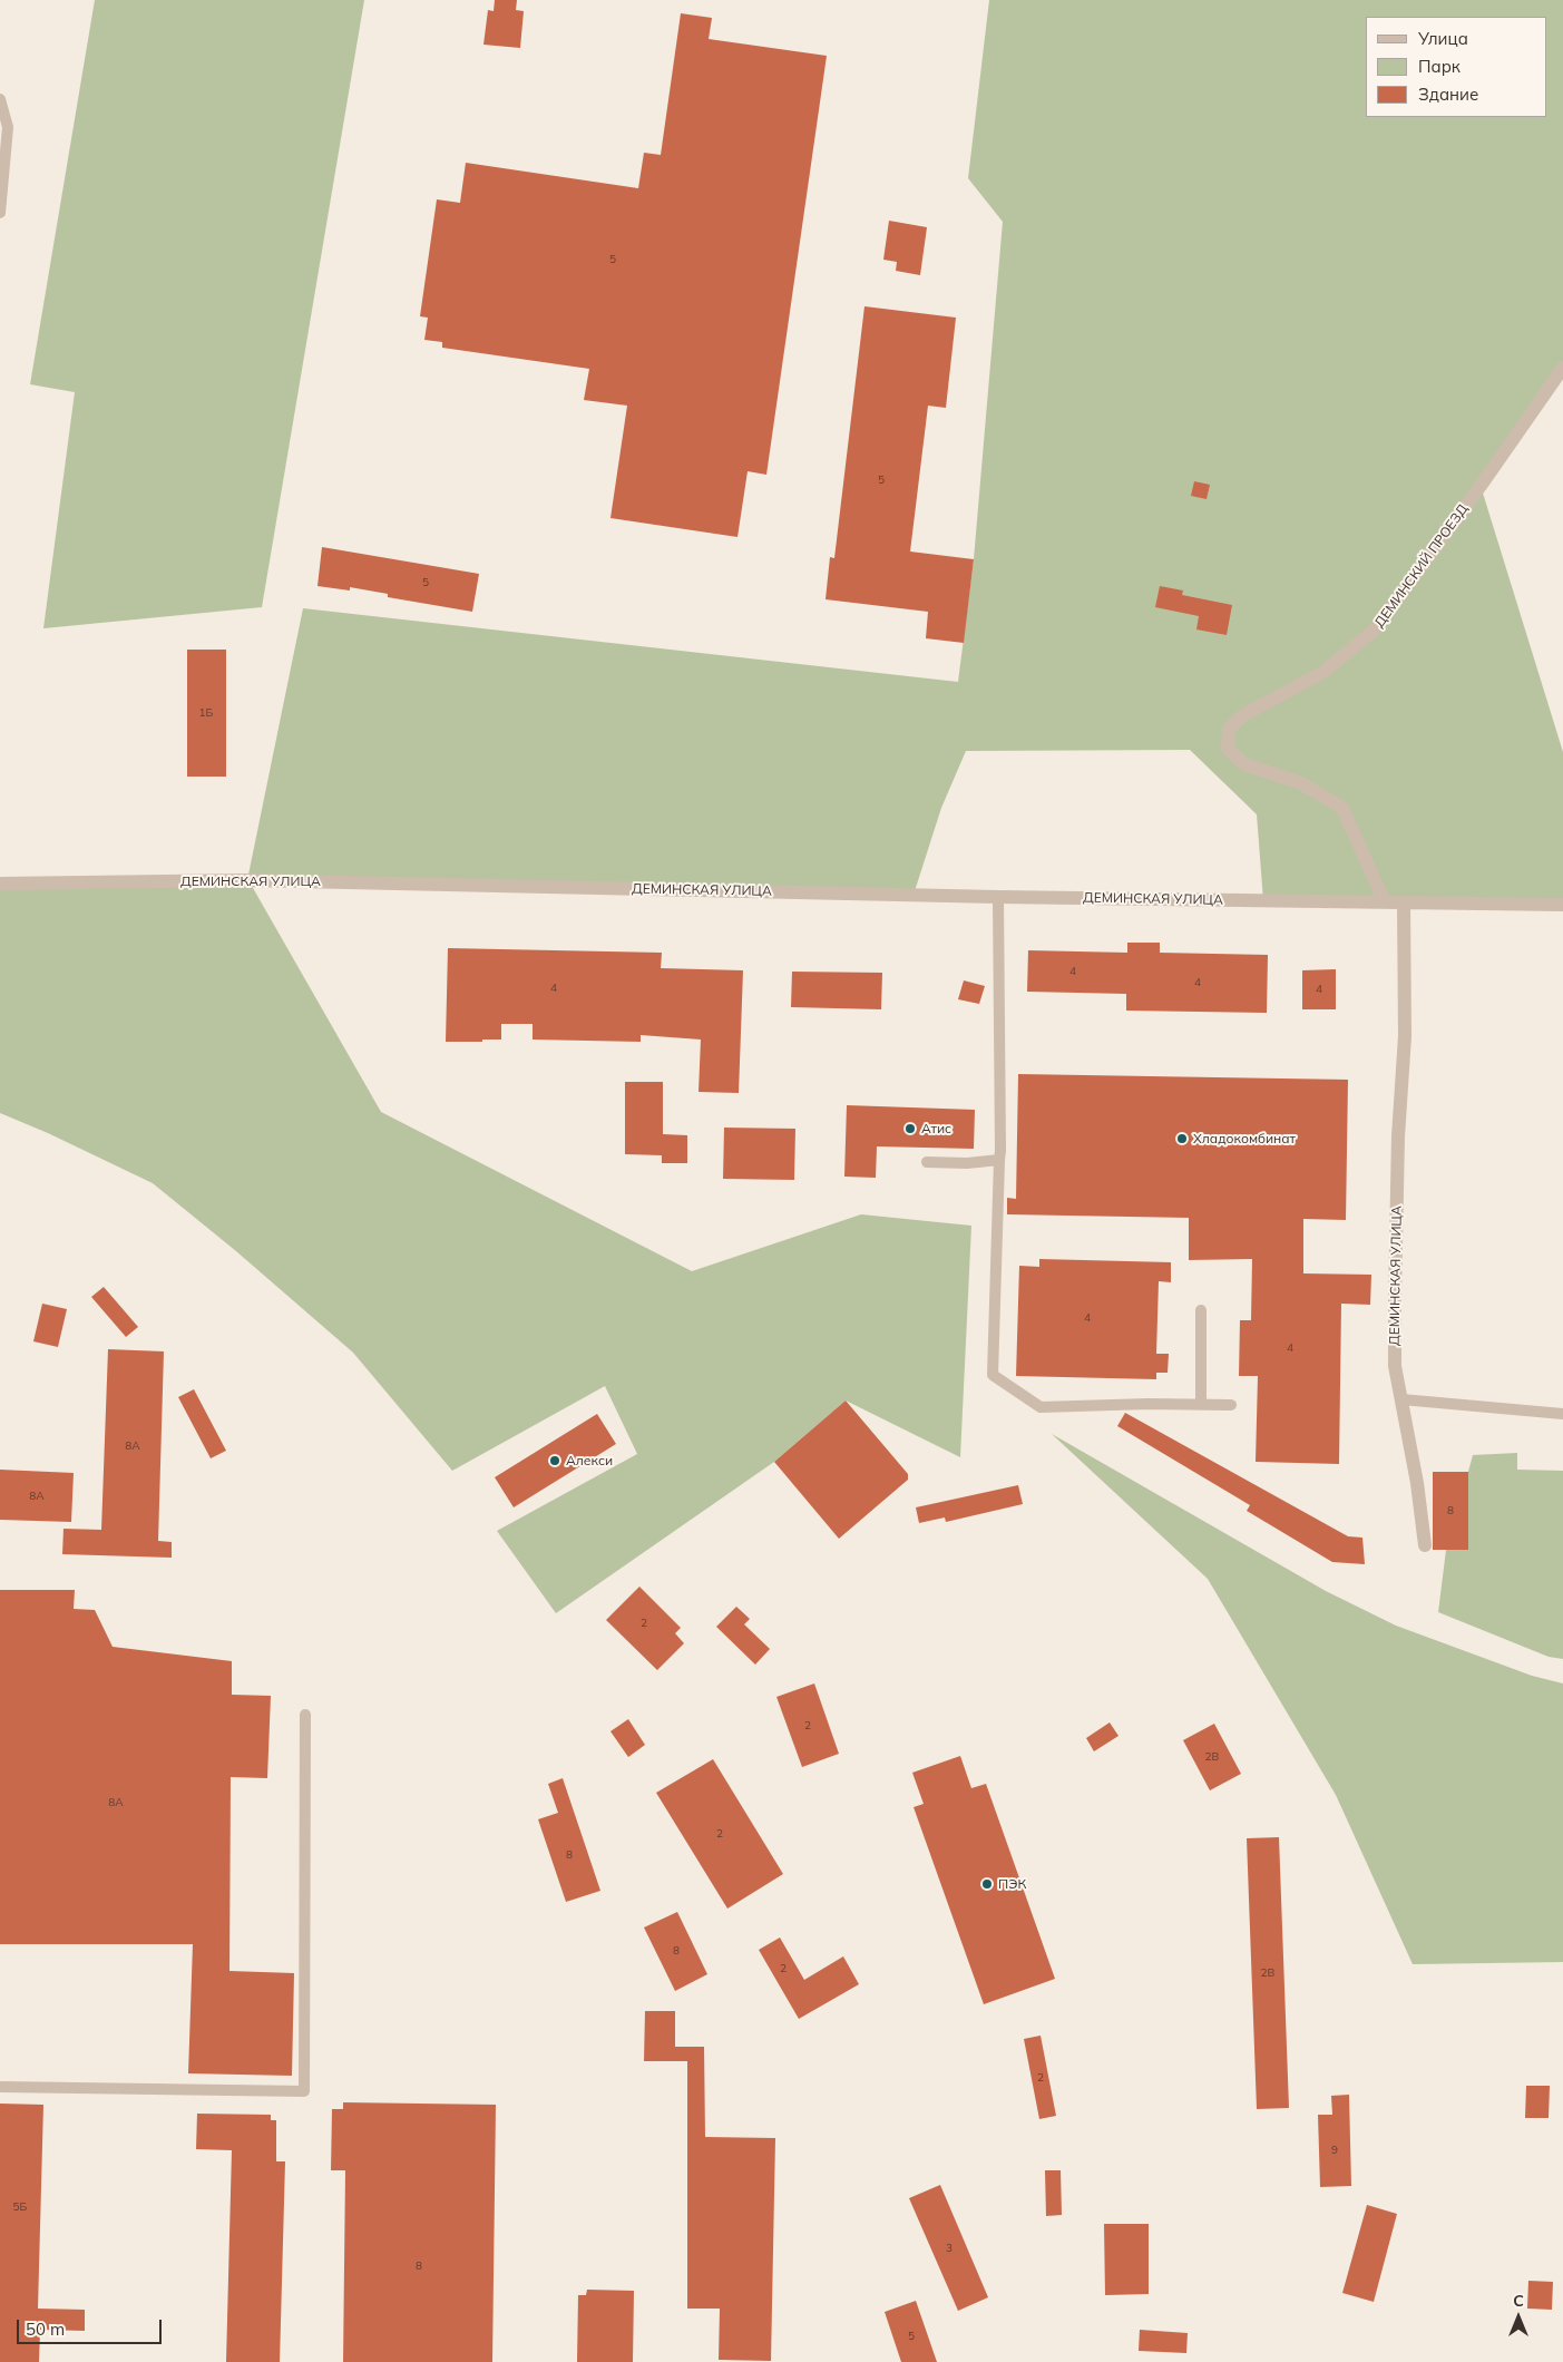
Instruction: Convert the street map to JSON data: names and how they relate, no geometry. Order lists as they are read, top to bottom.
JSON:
{
  "streets": {
    "street": ["ДЕМИНСКИЙ ПРОЕЗД", "ДЕМИНСКАЯ УЛИЦА"]
  },
  "crossings": [
    ["ДЕМИНСКИЙ ПРОЕЗД", "ДЕМИНСКАЯ УЛИЦА"]
  ],
  "places": [
    "Атис",
    "Хладокомбинат",
    "Алекси",
    "ПЭК"
  ],
  "house_numbers": [
    "5",
    "5",
    "5",
    "1Б",
    "4",
    "4",
    "4",
    "4",
    "4",
    "4",
    "8А",
    "8А",
    "8",
    "2",
    "2",
    "2В",
    "8А",
    "2",
    "8",
    "8",
    "2",
    "2В",
    "2",
    "9",
    "5Б",
    "3",
    "8",
    "5"
  ],
  "legend": ["Улица", "Парк", "Здание"],
  "scale_bar": "50 m",
  "north": "top"
}
